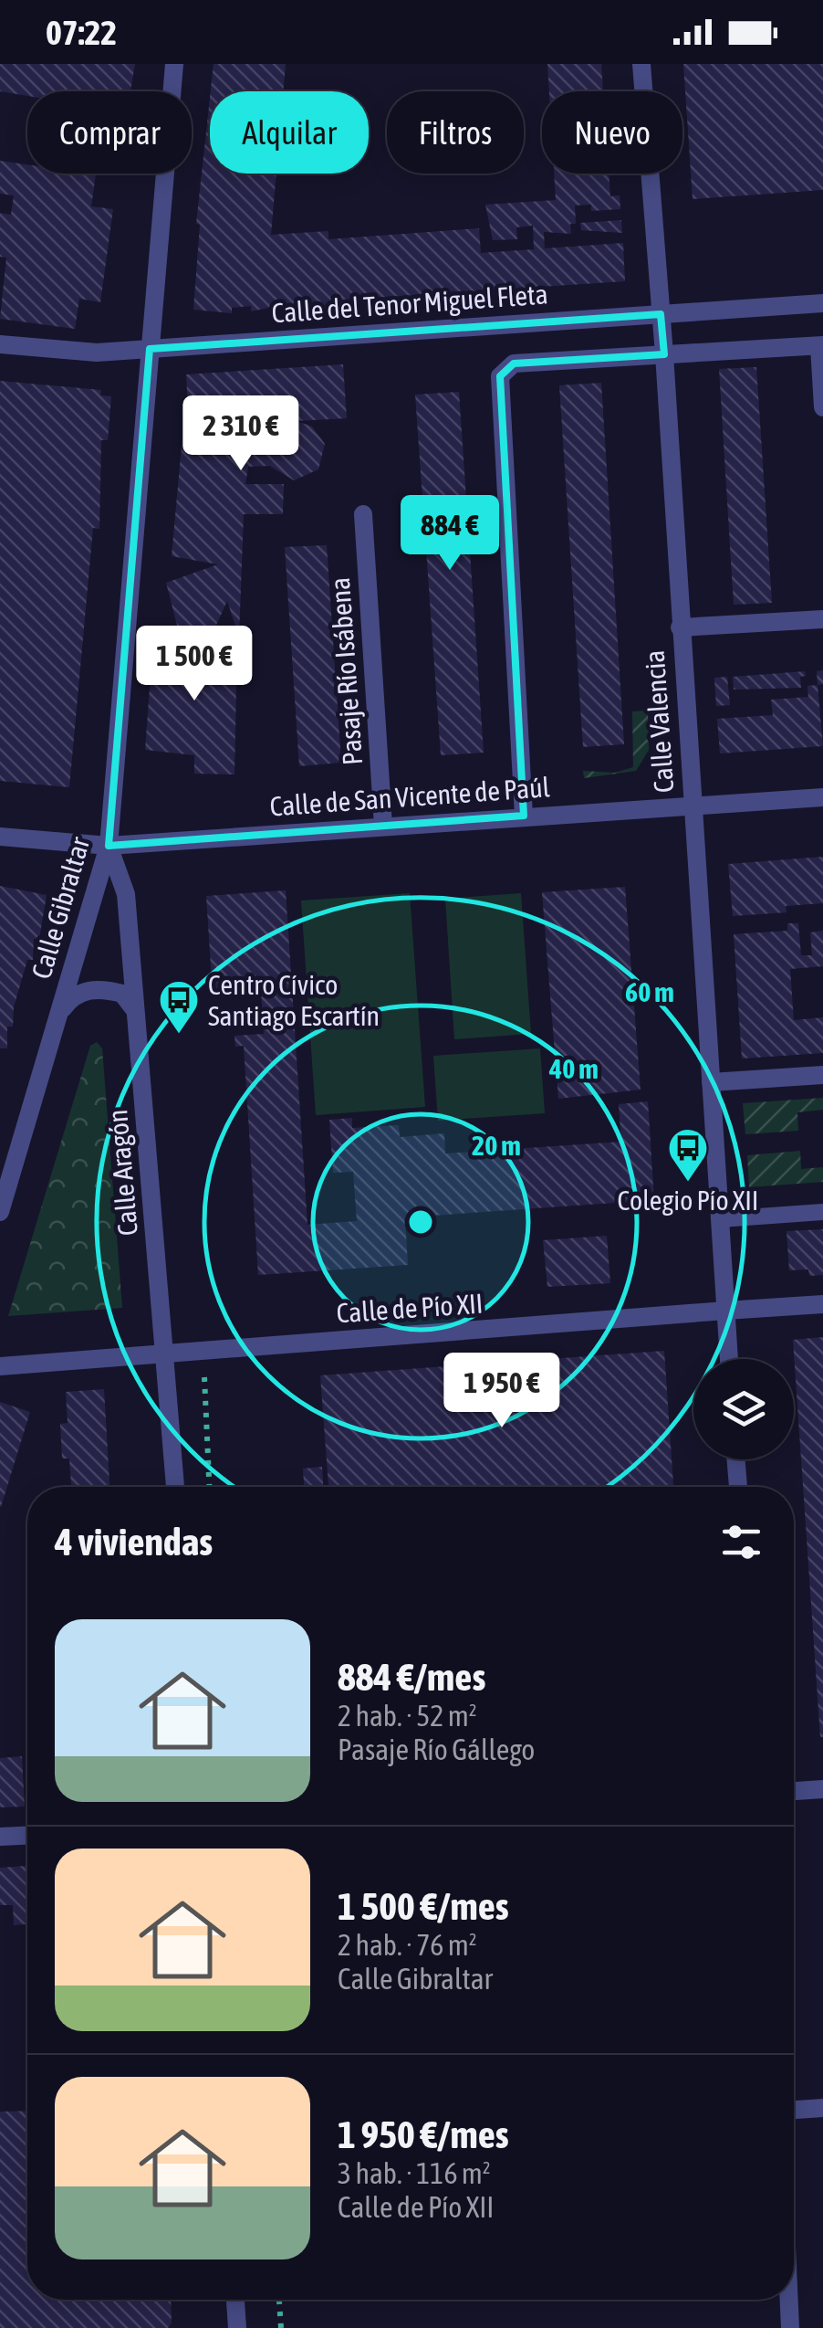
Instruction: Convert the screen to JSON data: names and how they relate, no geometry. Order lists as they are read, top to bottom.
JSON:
{
  "streets": {
    "street": [
      "Calle del Tenor Miguel Fleta",
      "Pasaje Río Isábena",
      "Calle Valencia",
      "Calle de San Vicente de Paúl",
      "Calle Gibraltar",
      "Calle Aragón",
      "Calle de Pío XII"
    ]
  },
  "crossings": [
    ["Calle del Tenor Miguel Fleta", "Calle Valencia"],
    ["Calle del Tenor Miguel Fleta", "Calle Gibraltar"],
    ["Pasaje Río Isábena", "Calle de San Vicente de Paúl"],
    ["Calle Valencia", "Calle de San Vicente de Paúl"],
    ["Calle Valencia", "Calle de Pío XII"],
    ["Calle de San Vicente de Paúl", "Calle Gibraltar"],
    ["Calle de San Vicente de Paúl", "Calle Aragón"],
    ["Calle Gibraltar", "Calle Aragón"],
    ["Calle Aragón", "Calle de Pío XII"]
  ],
  "places": {
    "bus stop": ["Centro Cívico Santiago Escartín", "Colegio Pío XII"]
  },
  "page": {
    "status": "07:22",
    "chip": [
      "Comprar",
      "Alquilar",
      "Filtros",
      "Nuevo"
    ],
    "price": [
      "2 310 €",
      "884 €",
      "1 500 €",
      "1 950 €"
    ],
    "heading": "4 viviendas",
    "list": [
      {
        "name": "884 €/mes",
        "note": "2 hab. · 52 m² · Pasaje Río Gállego"
      },
      {
        "name": "1 500 €/mes",
        "note": "2 hab. · 76 m² · Calle Gibraltar"
      },
      {
        "name": "1 950 €/mes",
        "note": "3 hab. · 116 m² · Calle de Pío XII"
      }
    ]
  },
  "rings": ["60 m", "40 m", "20 m"]
}
